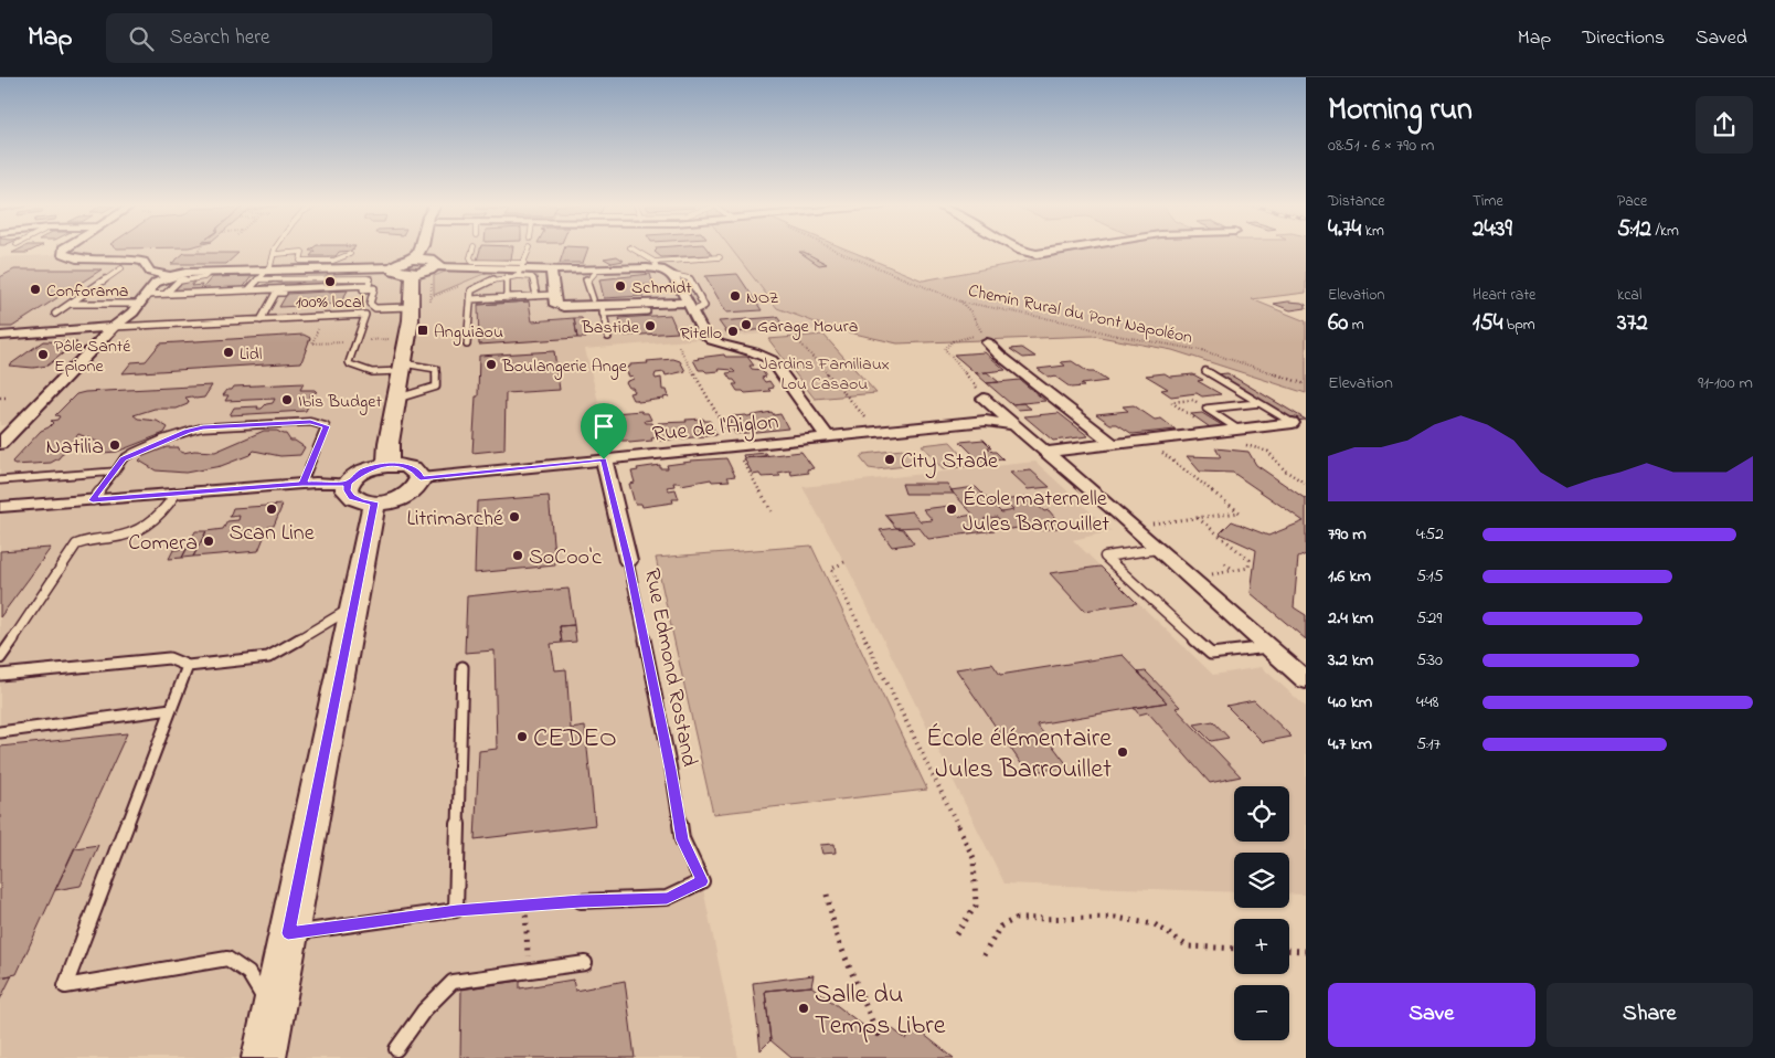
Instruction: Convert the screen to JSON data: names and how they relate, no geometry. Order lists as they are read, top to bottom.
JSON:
{
  "streets": {
    "street": ["Rue de l'Aiglon", "Rue Edmond Rostand"],
    "path": ["Chemin Rural du Pont Napoléon"]
  },
  "crossings": [
    ["Rue de l'Aiglon", "Rue Edmond Rostand"]
  ],
  "parks": ["Jardins Familiaux Lou Casaou"],
  "places": {
    "other": [
      "100% local",
      "Schmidt",
      "Conforama",
      "NOZ",
      "Garage Moura",
      "Bastide",
      "Ritello",
      "Lidl",
      "Pôle Santé Epione",
      "Boulangerie Ange",
      "Ibis Budget",
      "Natilia",
      "City Stade",
      "Scan Line",
      "École maternelle Jules Barrouillet",
      "Litrimarché",
      "Comera",
      "SoCoo'c",
      "CEDEO",
      "École élémentaire Jules Barrouillet",
      "Salle du Temps Libre"
    ],
    "transit": ["Anguiaou"]
  },
  "page": {
    "header": "Map",
    "search": "Search here",
    "nav": ["Map", "Directions", "Saved"],
    "heading": ["Morning run", "08:51 · 6 × 790 m"],
    "stats": [
      ["Distance", "4.74 km"],
      ["Time", "24:39"],
      ["Pace", "5:12 /km"],
      ["Elevation", "60 m"],
      ["Heart rate", "154 bpm"],
      ["kcal", "372"]
    ],
    "chart": ["Elevation", "91–100 m"],
    "list": [
      {
        "name": "790 m",
        "note": "4:52"
      },
      {
        "name": "1.6 km",
        "note": "5:15"
      },
      {
        "name": "2.4 km",
        "note": "5:29"
      },
      {
        "name": "3.2 km",
        "note": "5:30"
      },
      {
        "name": "4.0 km",
        "note": "4:48"
      },
      {
        "name": "4.7 km",
        "note": "5:17"
      }
    ],
    "map_buttons": ["+", "−"],
    "buttons": ["Save", "Share"]
  }
}
